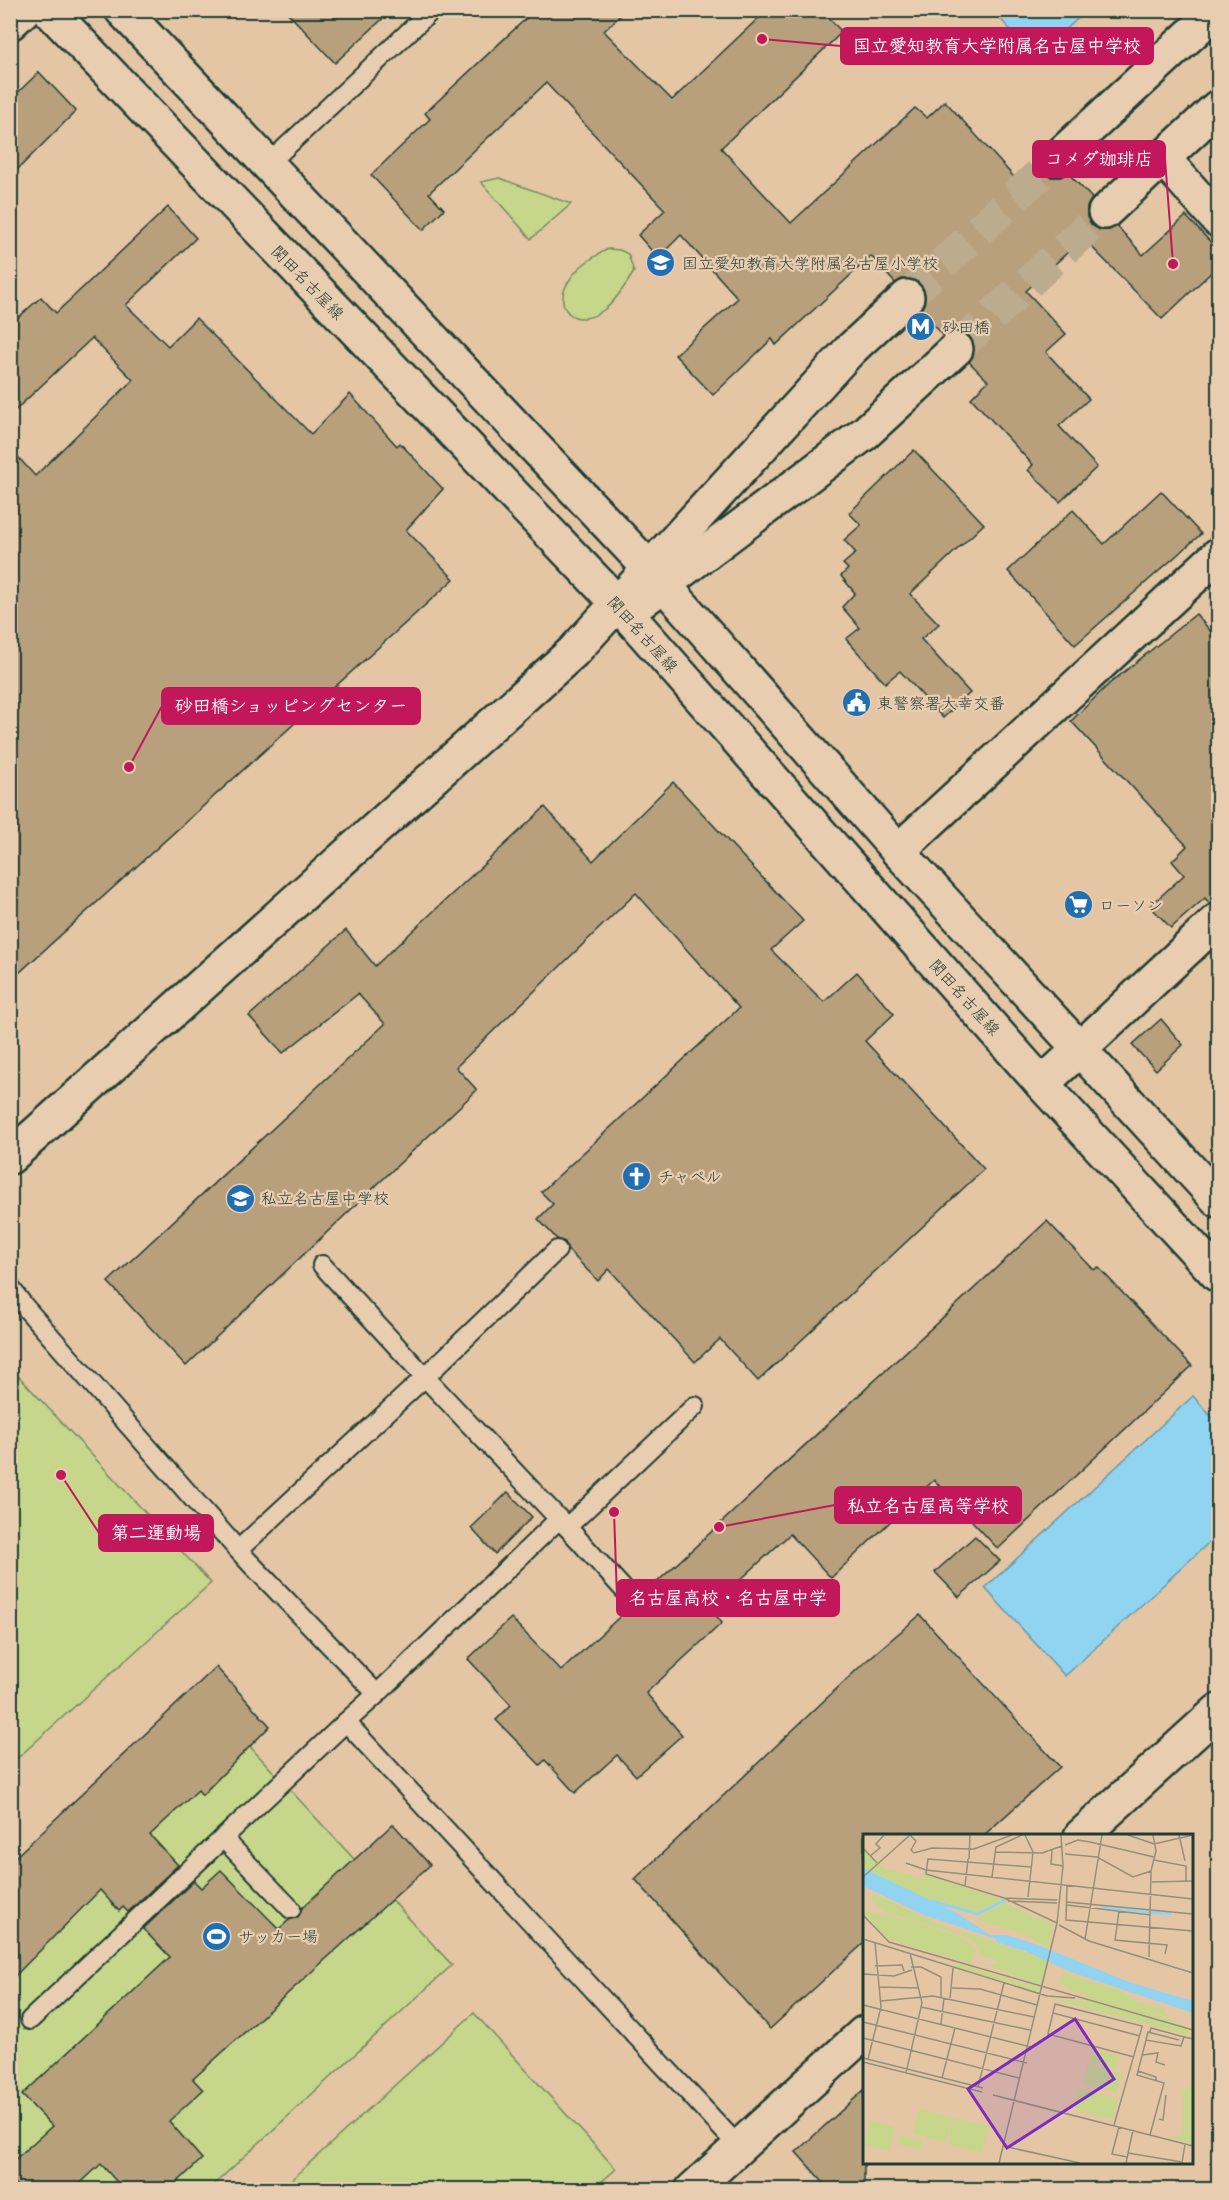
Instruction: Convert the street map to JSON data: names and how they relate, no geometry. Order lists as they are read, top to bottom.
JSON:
{
  "streets": {
    "main road": ["関田名古屋線"]
  },
  "places": {
    "other": [
      "国立愛知教育大学附属名古屋中学校",
      "コメダ珈琲店",
      "砂田橋ショッピングセンター",
      "第二運動場",
      "名古屋高校・名古屋中学",
      "私立名古屋高等学校"
    ],
    "school or university": ["国立愛知教育大学附属名古屋小学校", "私立名古屋中学校"],
    "metro station": ["砂田橋"],
    "public building": ["東警察署大幸交番"],
    "supermarket": ["ローソン"],
    "church": ["チャペル"],
    "sports": ["サッカー場"]
  }
}
